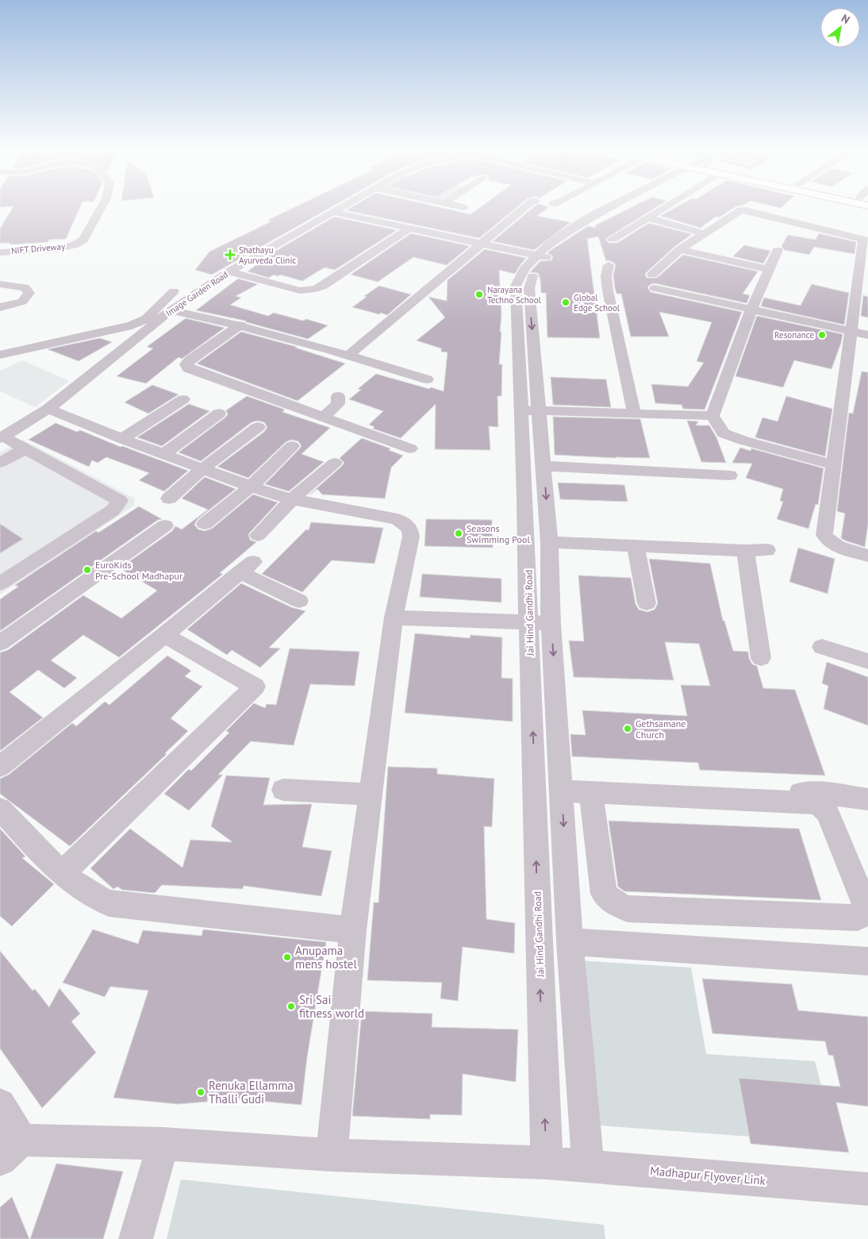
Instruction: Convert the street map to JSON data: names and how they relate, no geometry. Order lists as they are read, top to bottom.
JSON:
{
  "streets": {
    "street": [
      "NIFT Driveway",
      "Image Garden Road",
      "Jai Hind Gandhi Road",
      "Madhapur Flyover Link"
    ]
  },
  "crossings": [
    ["Jai Hind Gandhi Road", "Madhapur Flyover Link"]
  ],
  "places": {
    "health": ["Shathayu Ayurveda Clinic"],
    "other": [
      "Narayana Techno School",
      "Global Edge School",
      "Resonance",
      "Seasons Swimming Pool",
      "EuroKids Pre-School Madhapur",
      "Gethsamane Church",
      "Anupama mens hostel",
      "Sri Sai fitness world",
      "Renuka Ellamma Thalli Gudi"
    ]
  },
  "north": "top right"
}
